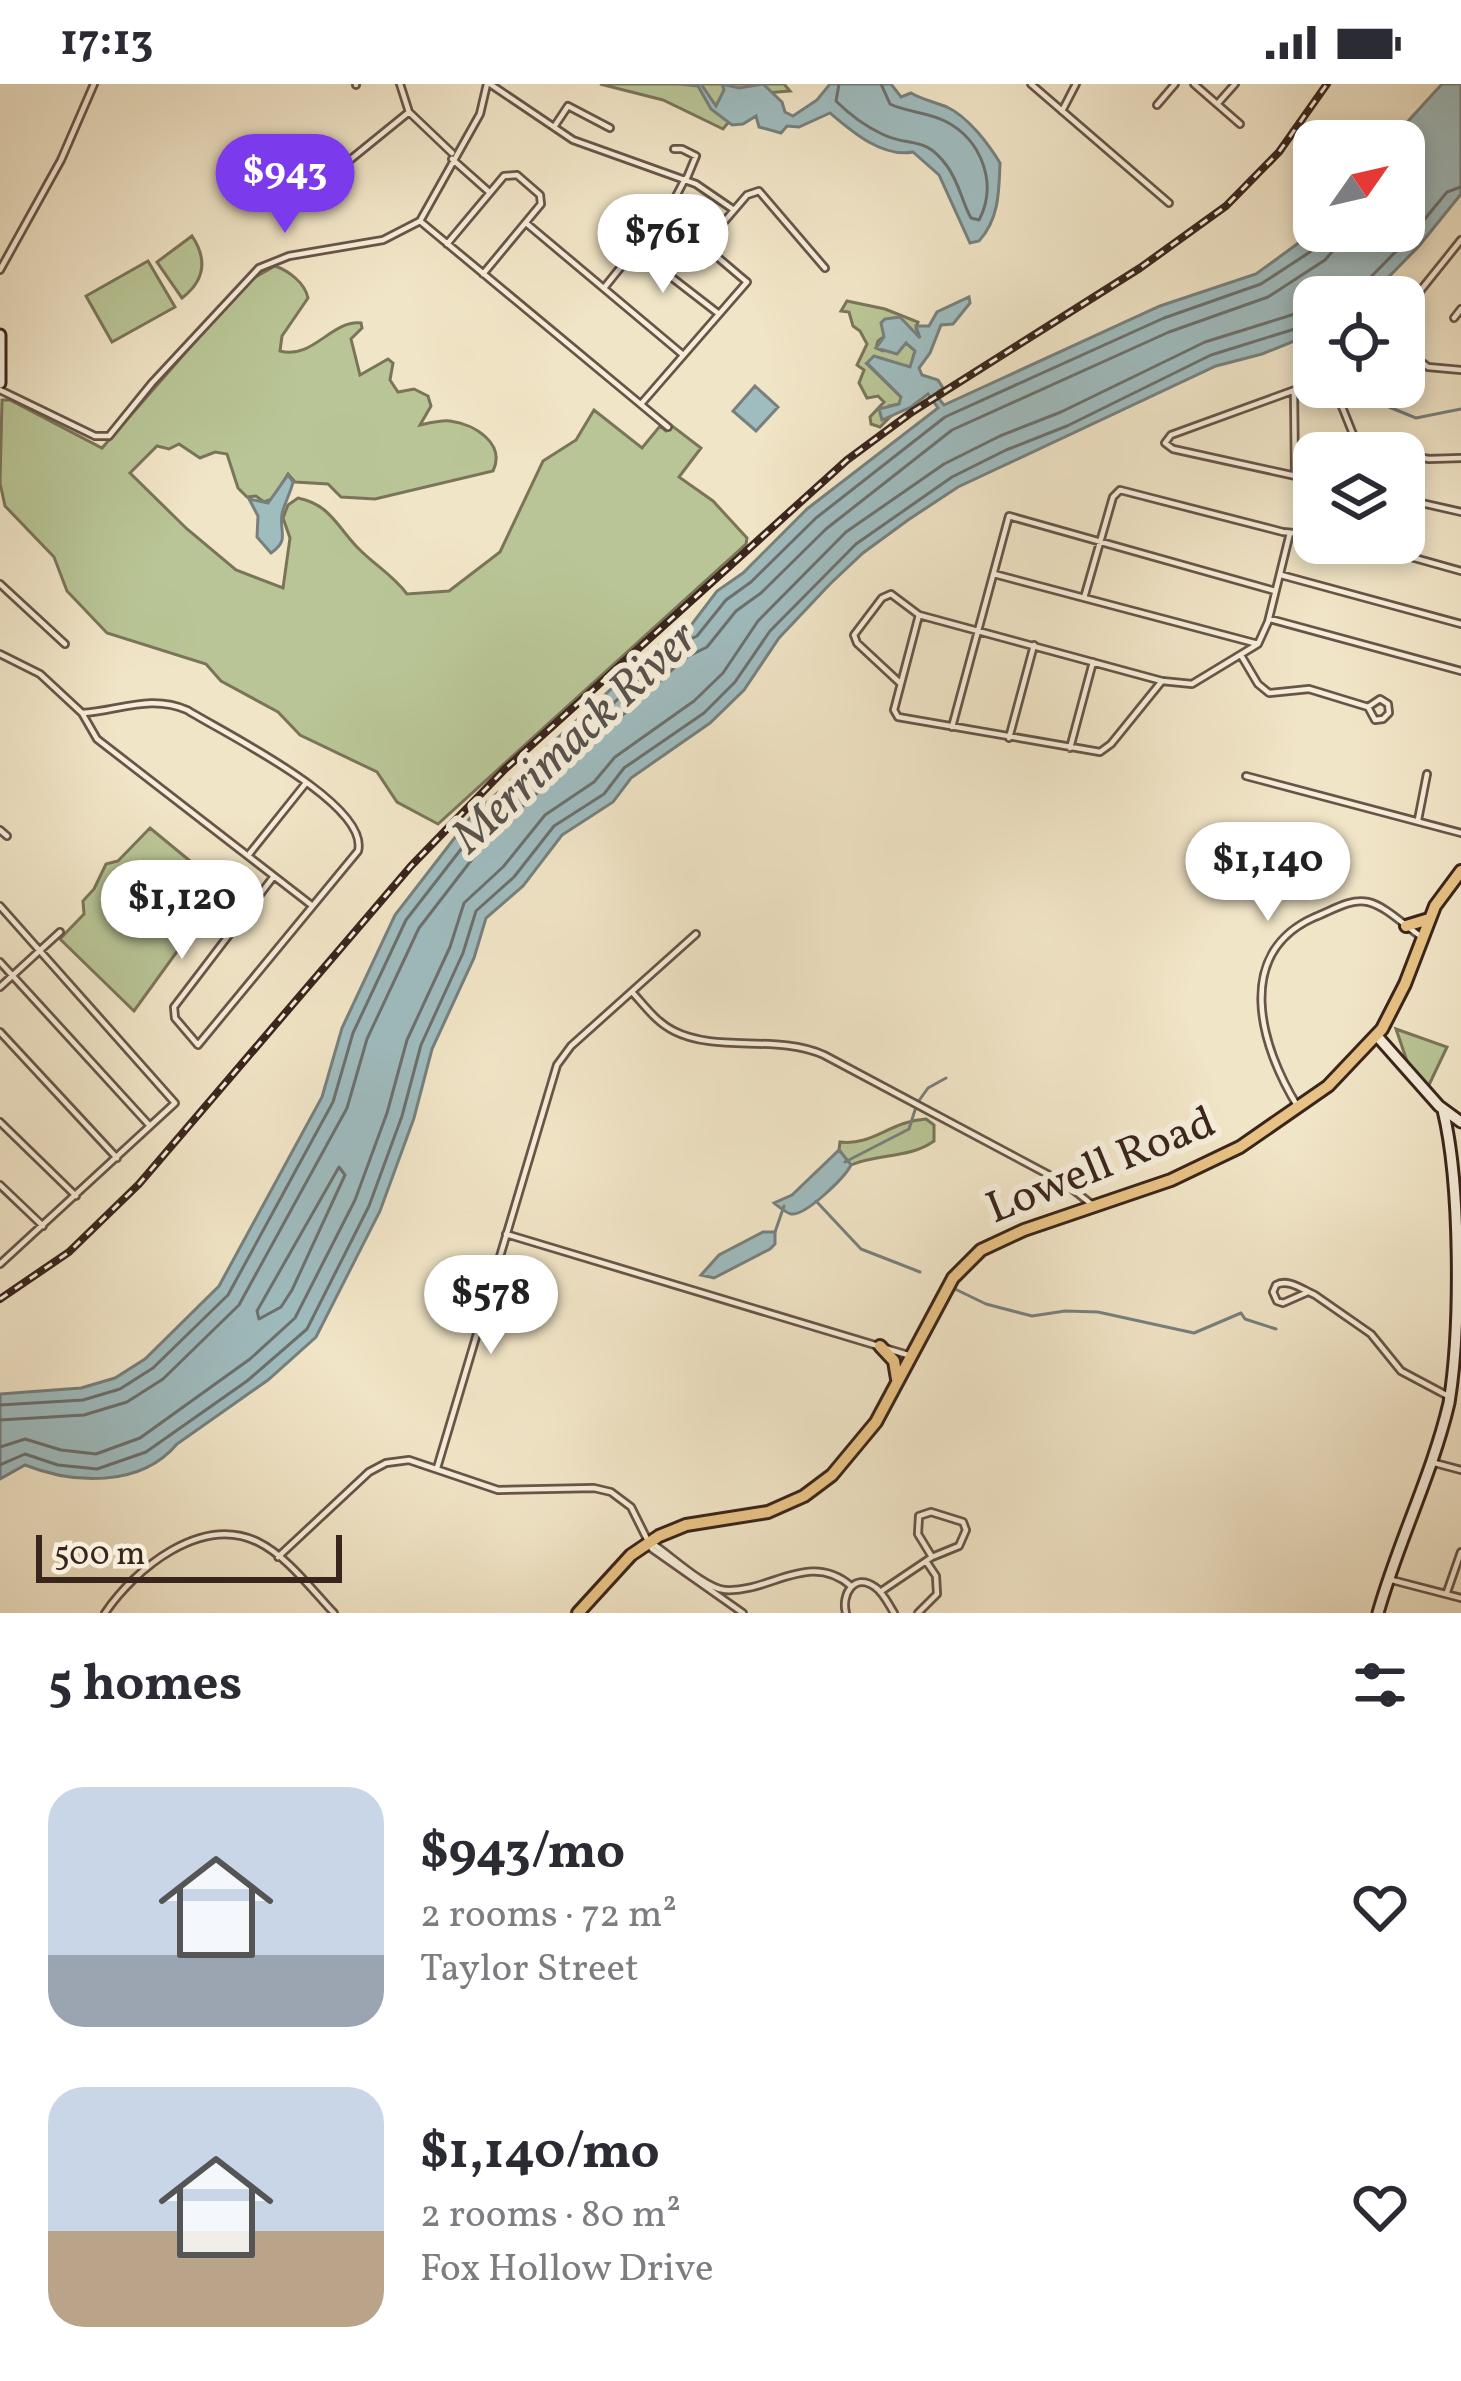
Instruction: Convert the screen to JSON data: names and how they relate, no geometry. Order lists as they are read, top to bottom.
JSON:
{
  "streets": {
    "main road": ["Lowell Road"]
  },
  "water": ["Merrimack River"],
  "scale_bar": "500 m",
  "north": "top right",
  "page": {
    "status": "17:13",
    "price": [
      "$943",
      "$761",
      "$1,140",
      "$1,120",
      "$578"
    ],
    "scale": "500 m",
    "heading": "5 homes",
    "list": [
      {
        "name": "$943/mo",
        "note": "2 rooms · 72 m² · Taylor Street"
      },
      {
        "name": "$1,140/mo",
        "note": "2 rooms · 80 m² · Fox Hollow Drive"
      }
    ]
  }
}
